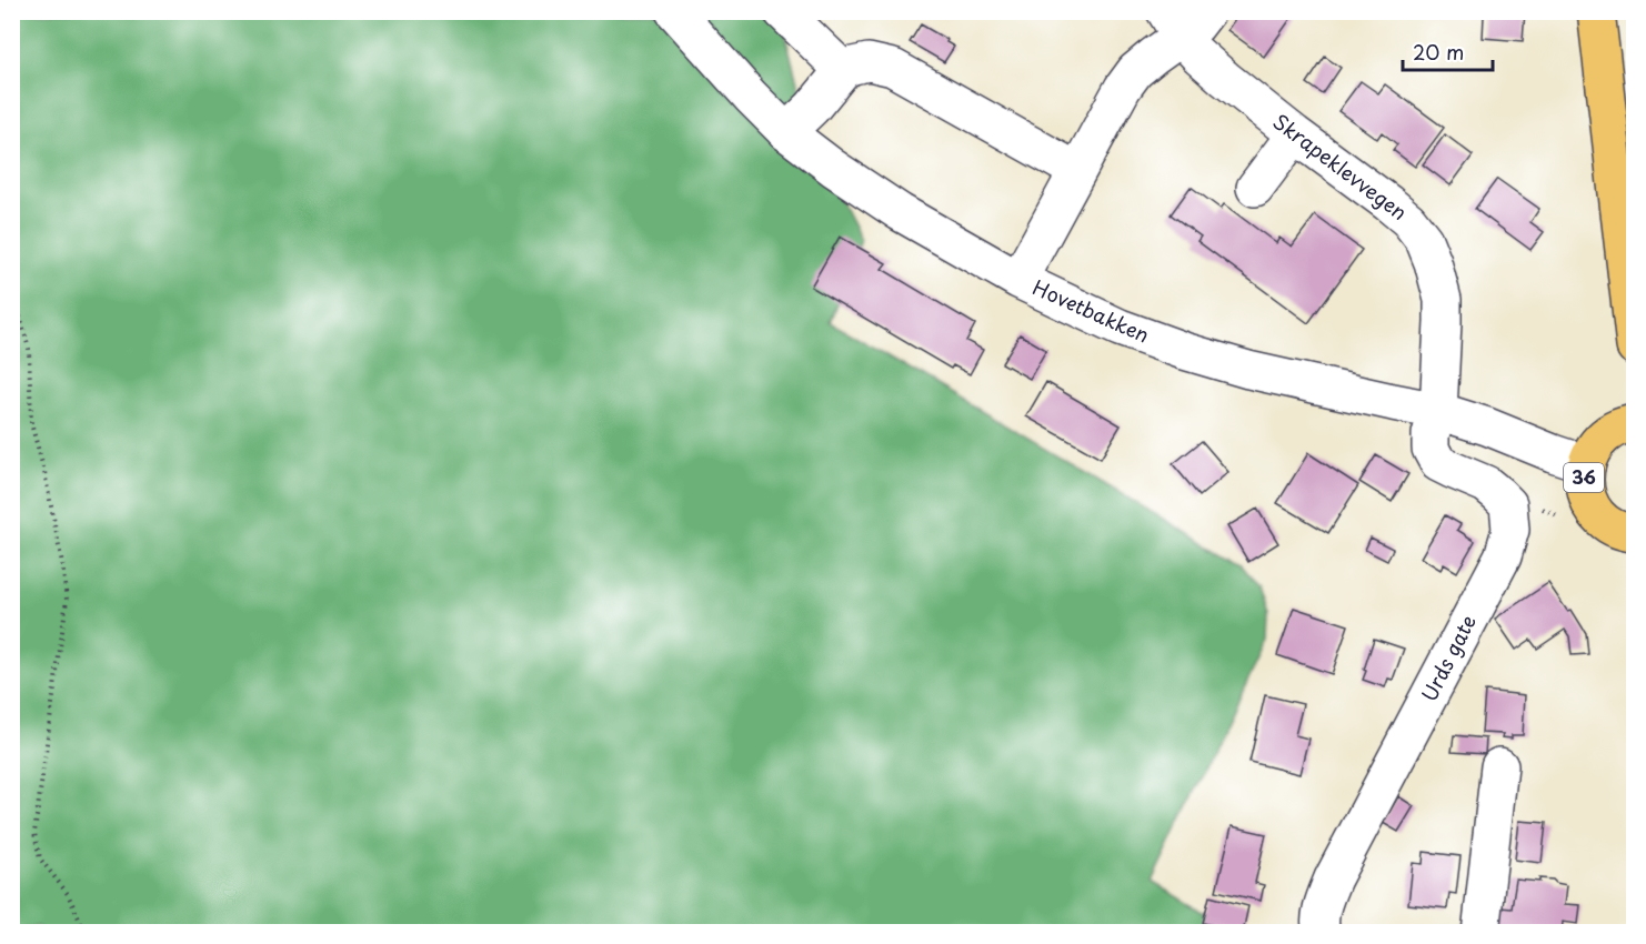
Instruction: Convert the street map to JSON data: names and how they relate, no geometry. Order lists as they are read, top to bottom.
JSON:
{
  "streets": {
    "highway": ["36"],
    "street": ["Skrapeklevvegen", "Hovetbakken", "Urds gate"]
  },
  "crossings": [
    ["Skrapeklevvegen", "Hovetbakken"],
    ["Skrapeklevvegen", "Urds gate"],
    ["Hovetbakken", "36"],
    ["Hovetbakken", "Urds gate"]
  ],
  "scale_bar": "20 m"
}
